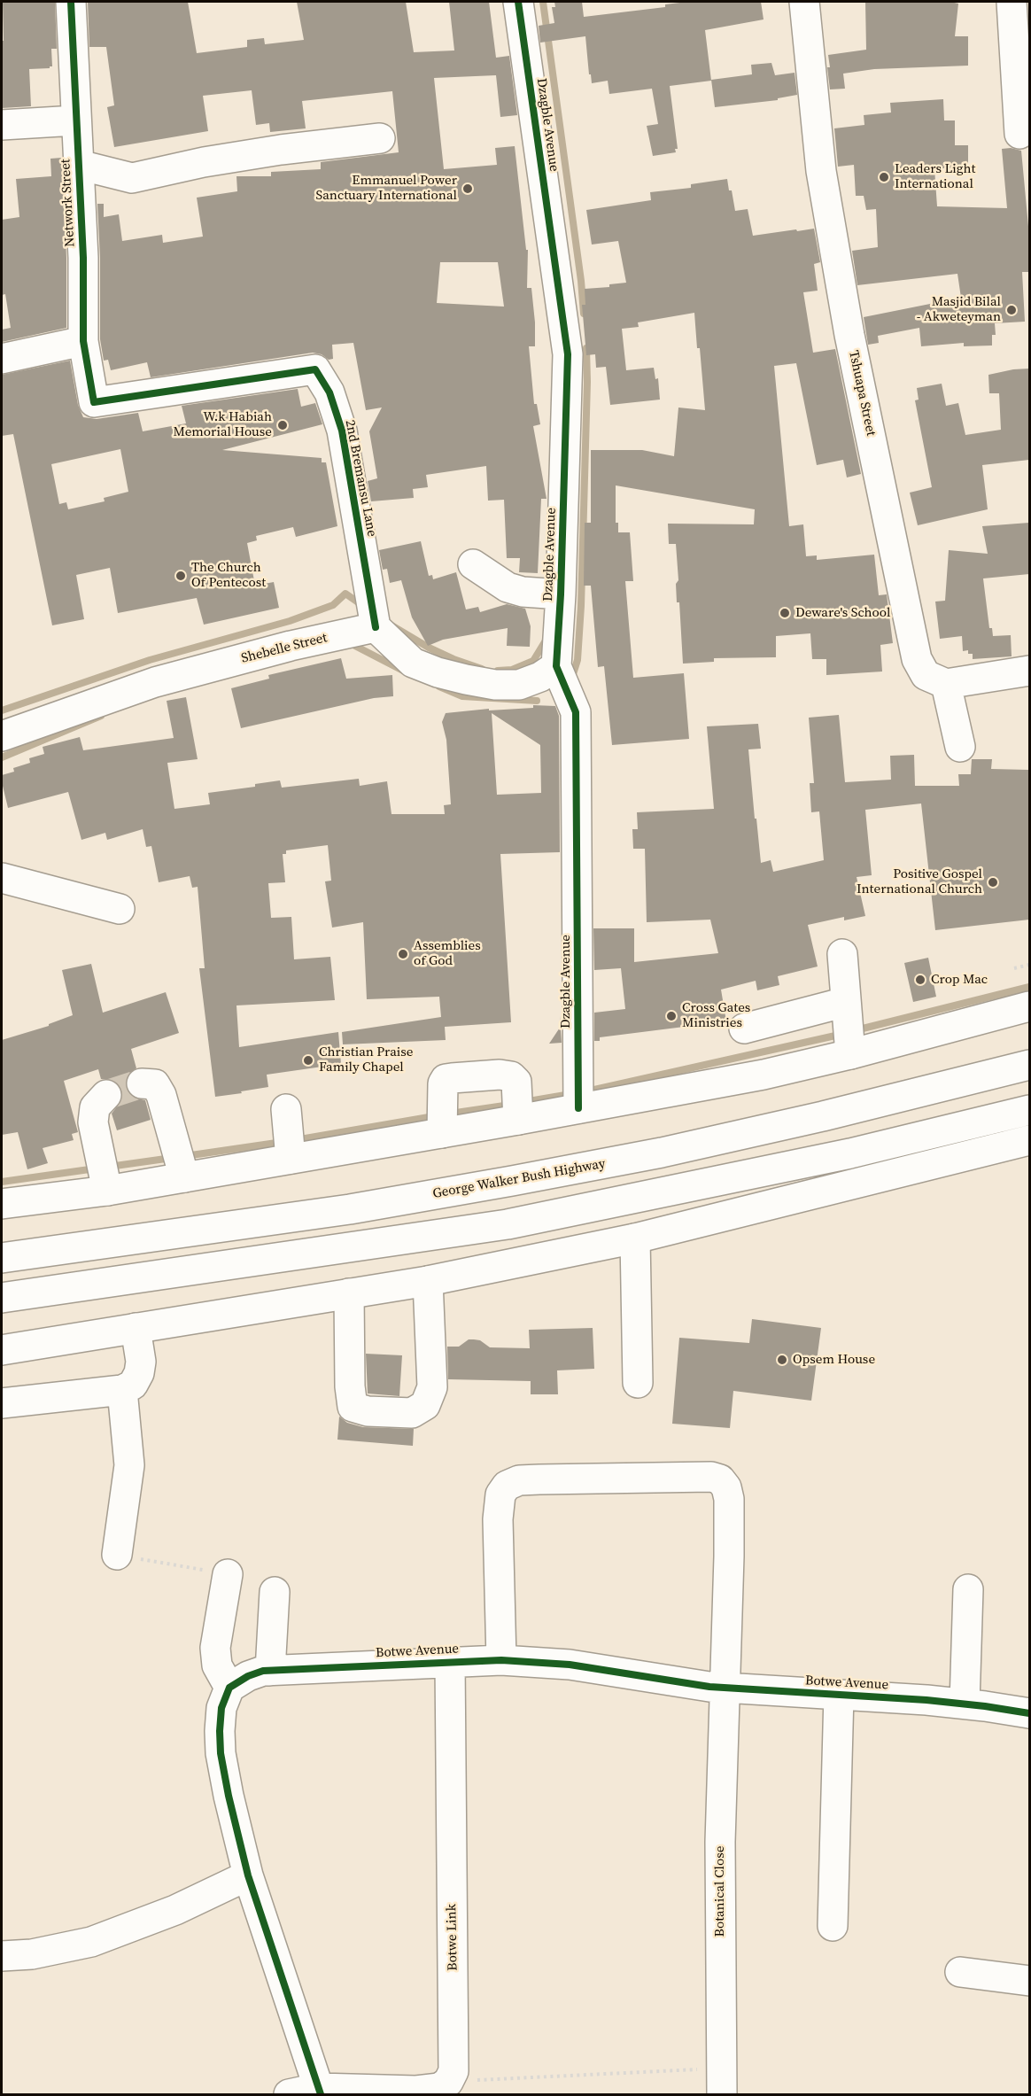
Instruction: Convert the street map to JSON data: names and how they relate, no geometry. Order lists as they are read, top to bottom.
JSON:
{
  "streets": {
    "main road": [
      "Dzagble Avenue",
      "Network Street",
      "Tshuapa Street",
      "2nd Bremansu Lane",
      "Shebelle Street",
      "George Walker Bush Highway",
      "Botwe Avenue",
      "Botanical Close",
      "Botwe Link"
    ]
  },
  "crossings": [
    ["Network Street", "2nd Bremansu Lane"],
    ["2nd Bremansu Lane", "Shebelle Street"],
    ["Botwe Avenue", "Botanical Close"],
    ["Botwe Avenue", "Botwe Link"]
  ],
  "places": [
    "Leaders Light International",
    "Emmanuel Power Sanctuary International",
    "Masjid Bilal - Akweteyman",
    "W.k Habiah Memorial House",
    "The Church Of Pentecost",
    "Deware's School",
    "Positive Gospel International Church",
    "Assemblies of God",
    "Crop Mac",
    "Cross Gates Ministries",
    "Christian Praise Family Chapel",
    "Opsem House"
  ]
}
